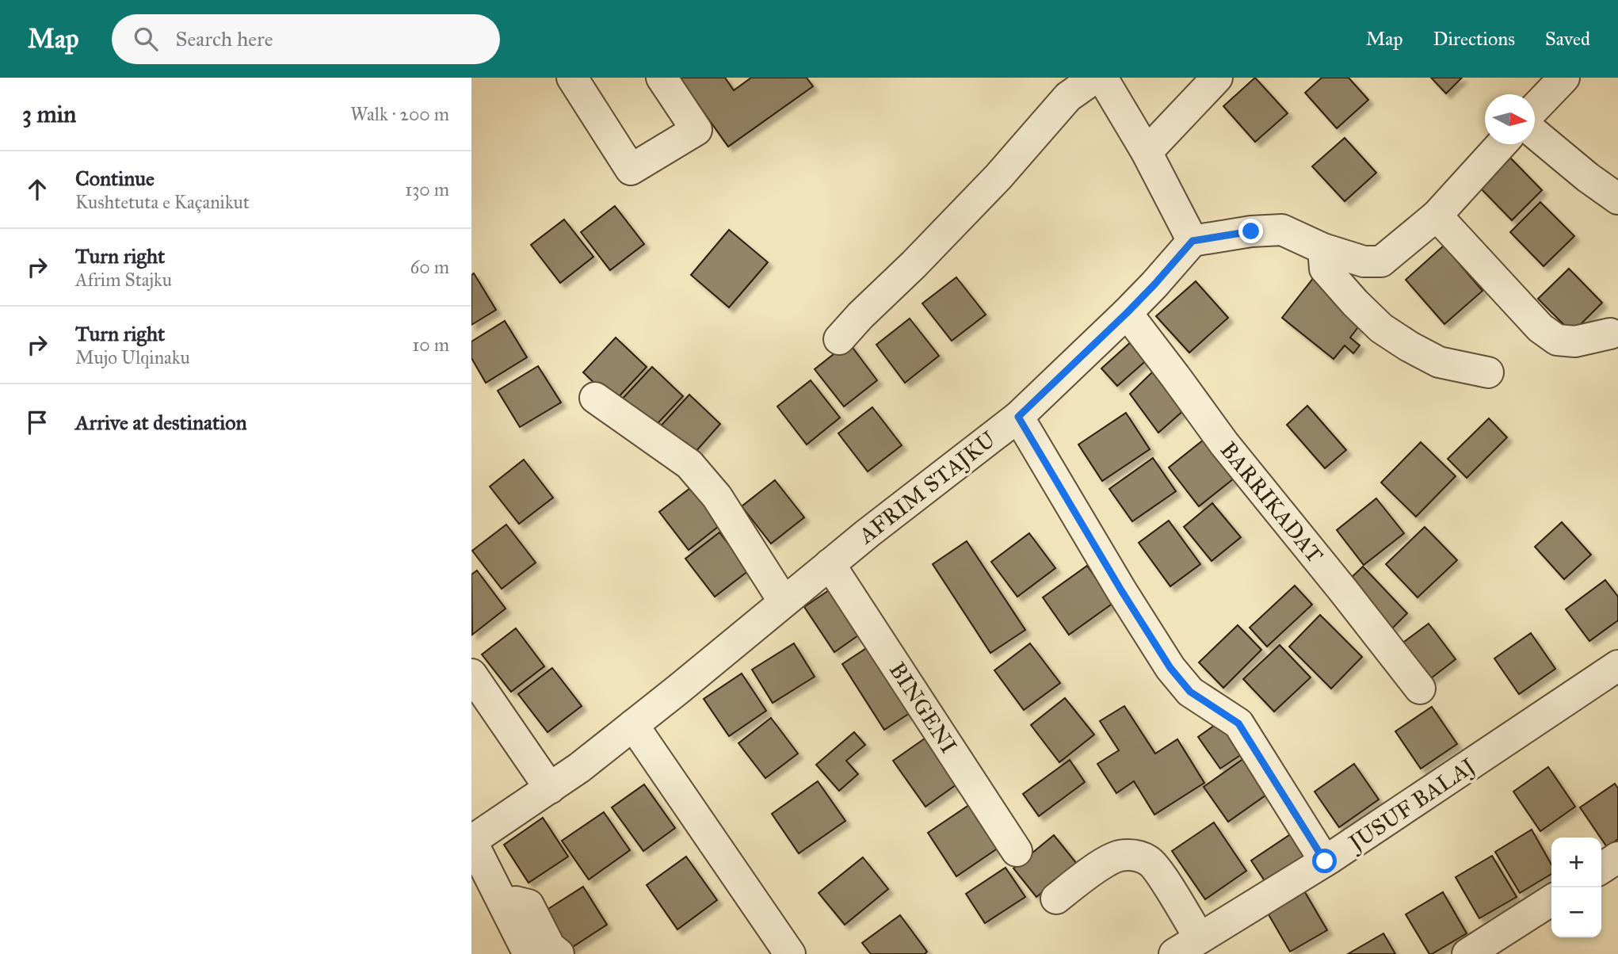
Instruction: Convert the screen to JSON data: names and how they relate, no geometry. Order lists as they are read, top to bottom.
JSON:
{
  "streets": {
    "street": [
      "AFRIM STAJKU",
      "BARRIKADAT",
      "BINGENI",
      "JUSUF BALAJ"
    ]
  },
  "crossings": [
    ["AFRIM STAJKU", "BARRIKADAT"],
    ["AFRIM STAJKU", "BINGENI"]
  ],
  "north": "right",
  "page": {
    "header": "Map",
    "search": "Search here",
    "nav": ["Map", "Directions", "Saved"],
    "heading": ["3 min", "Walk · 200 m"],
    "list": [
      ["Continue", "Kushtetuta e Kaçanikut", "130 m"],
      ["Turn right", "Afrim Stajku", "60 m"],
      ["Turn right", "Mujo Ulqinaku", "10 m"],
      "Arrive at destination"
    ],
    "map_buttons": ["+", "−"]
  }
}
